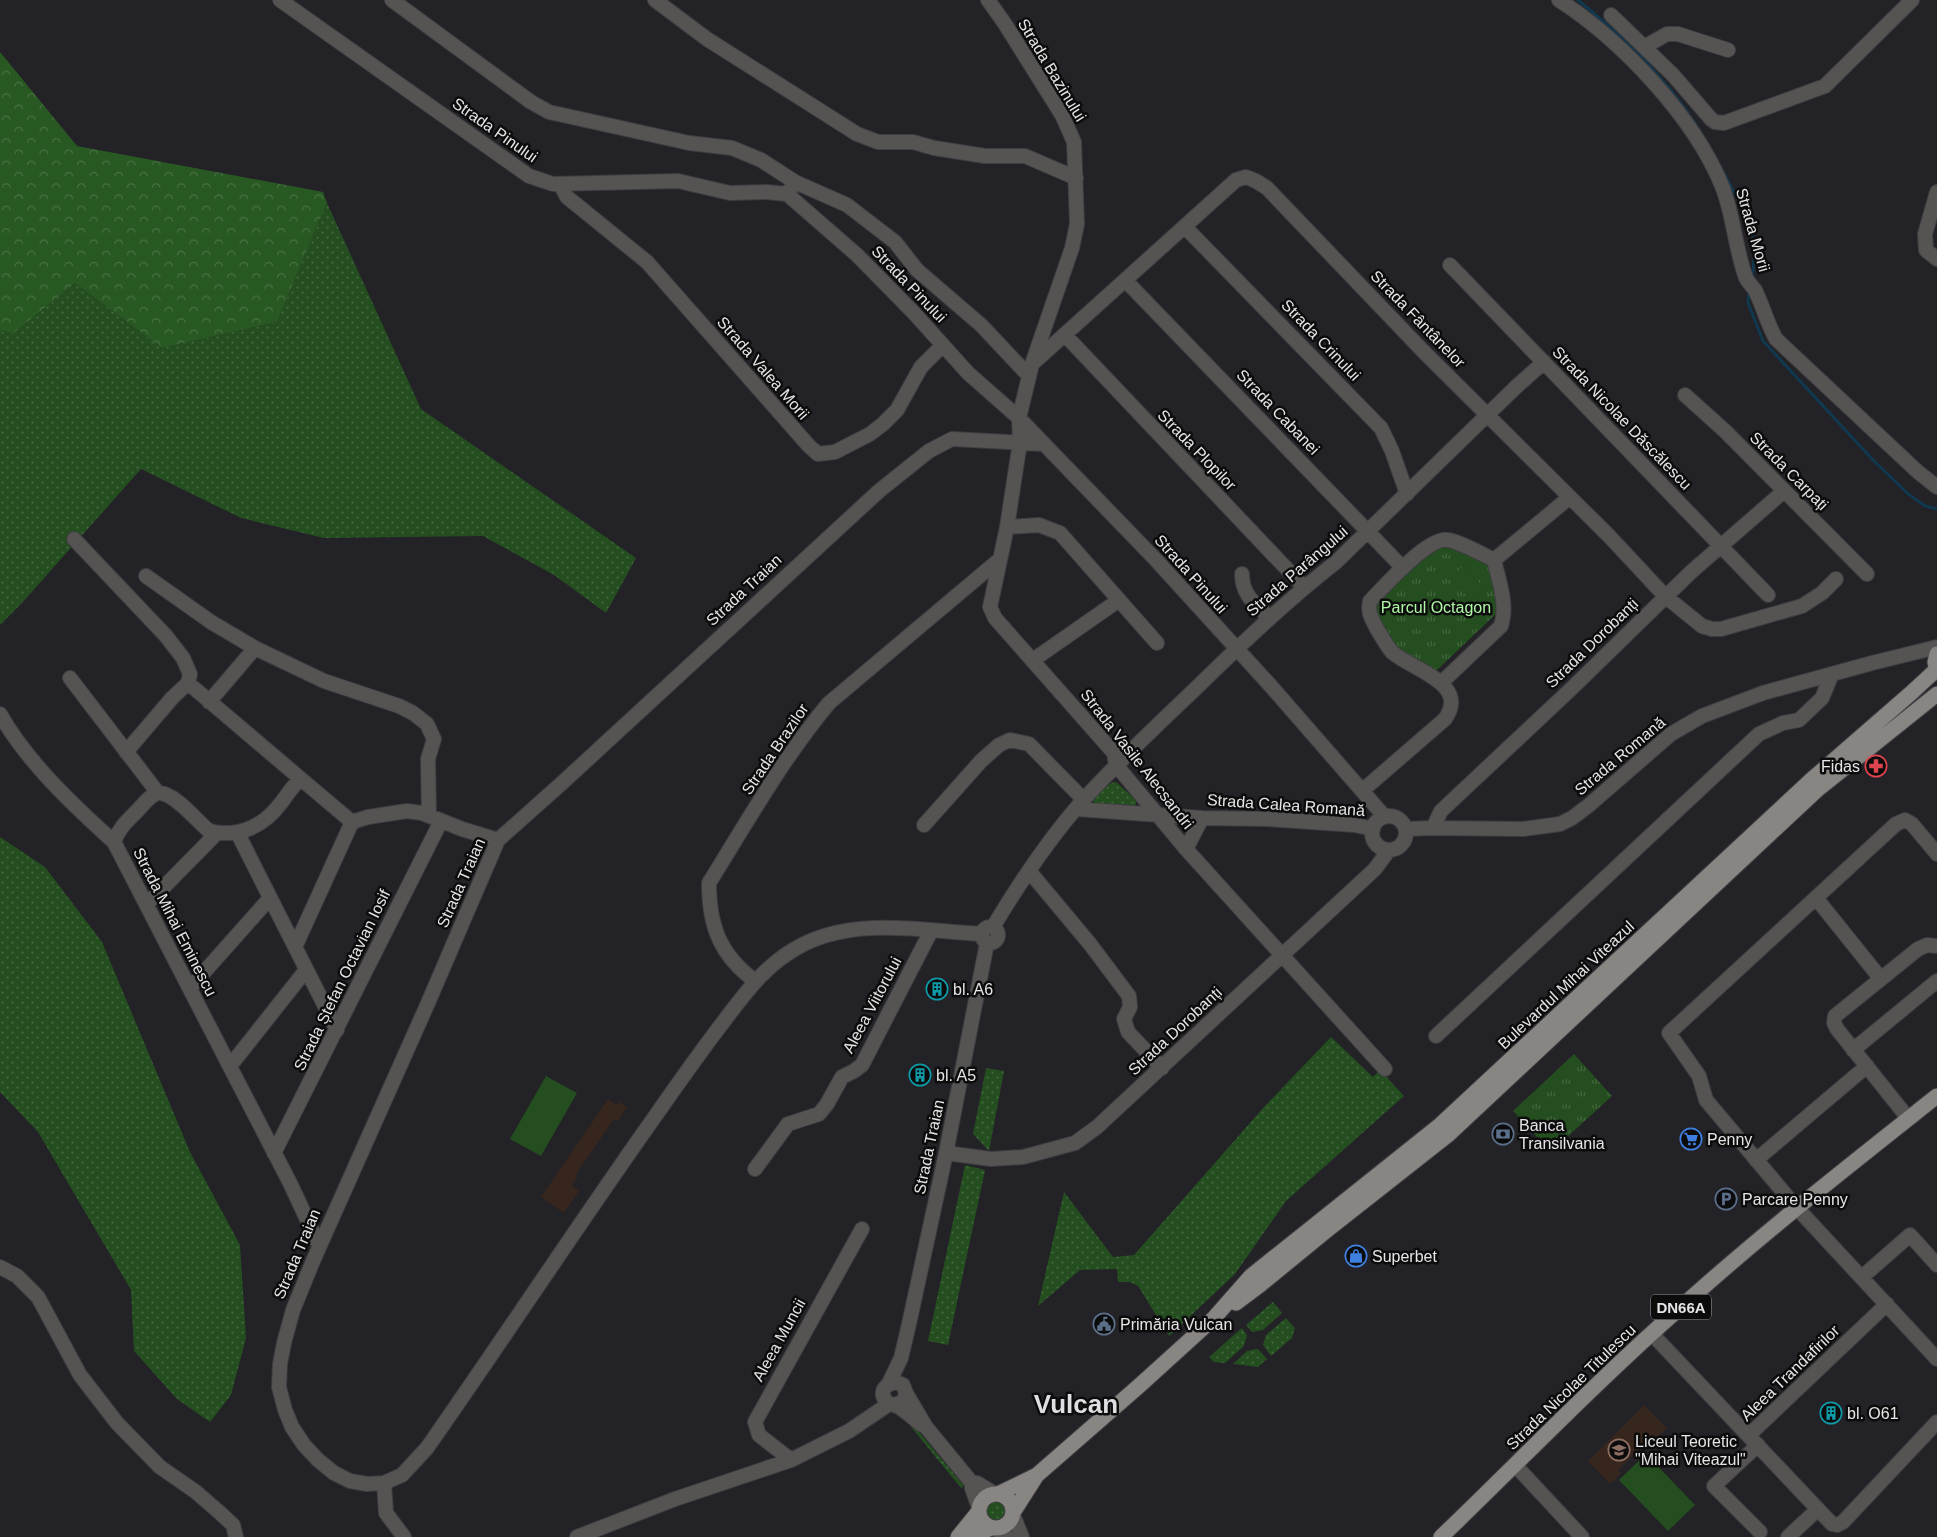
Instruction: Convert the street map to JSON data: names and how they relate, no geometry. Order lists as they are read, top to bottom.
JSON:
{
  "streets": {
    "main road": ["Bulevardul Mihai Viteazul", "DN66A", "Strada Nicolae Titulescu"],
    "street": [
      "Strada Bazinului",
      "Strada Pinului",
      "Strada Morii",
      "Strada Fântânelor",
      "Strada Crinului",
      "Strada Valea Morii",
      "Strada Cabanei",
      "Strada Nicolae Dăscălescu",
      "Strada Plopilor",
      "Strada Carpați",
      "Strada Parângului",
      "Strada Traian",
      "Strada Dorobanți",
      "Strada Brazilor",
      "Strada Romană",
      "Strada Vasile Alecsandri",
      "Strada Calea Romană",
      "Strada Mihai Eminescu",
      "Strada Ștefan Octavian Iosif",
      "Aleea Viitorului",
      "Aleea Muncii",
      "Aleea Trandafirilor"
    ]
  },
  "crossings": [
    ["Strada Bazinului", "Strada Fântânelor"],
    ["Strada Bazinului", "Strada Vasile Alecsandri"],
    ["Strada Pinului", "Strada Valea Morii"],
    ["Strada Pinului", "Strada Parângului"],
    ["Strada Pinului", "Strada Traian"],
    ["Strada Pinului", "Strada Dorobanți"],
    ["Strada Pinului", "Strada Romană"],
    ["Strada Pinului", "Strada Vasile Alecsandri"],
    ["Strada Pinului", "Strada Calea Romană"],
    ["Strada Fântânelor", "Strada Crinului"],
    ["Strada Fântânelor", "Strada Cabanei"],
    ["Strada Fântânelor", "Strada Plopilor"],
    ["Strada Fântânelor", "Strada Parângului"],
    ["Strada Fântânelor", "Strada Dorobanți"],
    ["Strada Fântânelor", "Strada Vasile Alecsandri"],
    ["Strada Crinului", "Strada Parângului"],
    ["Strada Cabanei", "Strada Parângului"],
    ["Strada Nicolae Dăscălescu", "Strada Parângului"],
    ["Strada Nicolae Dăscălescu", "Strada Dorobanți"],
    ["Strada Plopilor", "Strada Parângului"],
    ["Strada Carpați", "Strada Dorobanți"],
    ["Strada Parângului", "Strada Traian"],
    ["Strada Parângului", "Strada Vasile Alecsandri"],
    ["Strada Parângului", "Strada Calea Romană"],
    ["Strada Traian", "Strada Dorobanți"],
    ["Strada Traian", "Strada Brazilor"],
    ["Strada Traian", "Strada Vasile Alecsandri"],
    ["Strada Traian", "Strada Calea Romană"],
    ["Strada Traian", "Strada Mihai Eminescu"],
    ["Strada Traian", "Bulevardul Mihai Viteazul"],
    ["Strada Traian", "Aleea Viitorului"],
    ["Strada Dorobanți", "Strada Romană"],
    ["Strada Dorobanți", "Strada Vasile Alecsandri"],
    ["Strada Dorobanți", "Strada Calea Romană"],
    ["Strada Brazilor", "Strada Vasile Alecsandri"],
    ["Strada Romană", "Strada Calea Romană"],
    ["Strada Romană", "Bulevardul Mihai Viteazul"],
    ["Strada Vasile Alecsandri", "Strada Calea Romană"],
    ["Strada Mihai Eminescu", "Strada Ștefan Octavian Iosif"]
  ],
  "districts": ["Vulcan"],
  "parks": ["Parcul Octagon"],
  "places": {
    "pharmacy": ["Fidas"],
    "building": ["bl. A6", "bl. A5", "bl. O61"],
    "bank": ["Banca Transilvania"],
    "supermarket": ["Penny"],
    "parking": ["Parcare Penny"],
    "shop": ["Superbet"],
    "public building": ["Primăria Vulcan"],
    "school or university": ["Liceul Teoretic \"Mihai Viteazul\""]
  }
}
